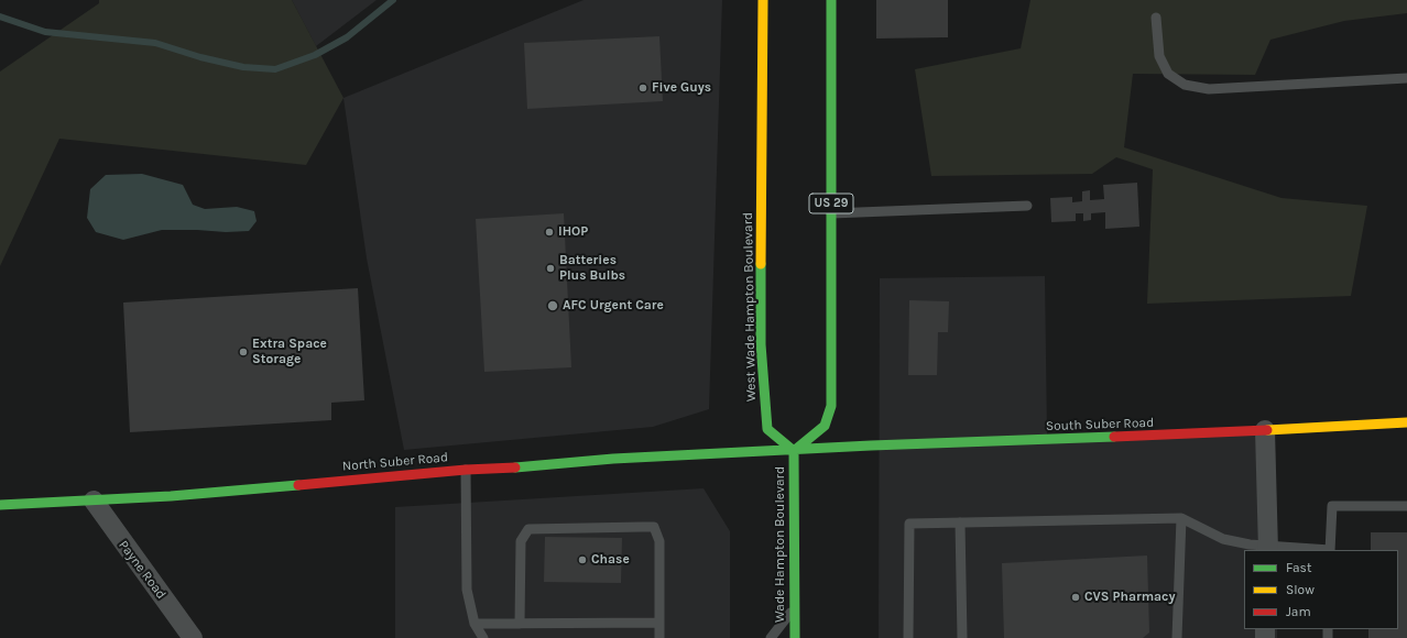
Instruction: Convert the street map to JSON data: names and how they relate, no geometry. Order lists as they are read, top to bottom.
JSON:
{
  "streets": {
    "street": [
      "US 29",
      "West Wade Hampton Boulevard",
      "South Suber Road",
      "North Suber Road",
      "Wade Hampton Boulevard",
      "Payne Road"
    ]
  },
  "crossings": [
    ["US 29", "West Wade Hampton Boulevard"],
    ["US 29", "South Suber Road"],
    ["US 29", "North Suber Road"],
    ["US 29", "Wade Hampton Boulevard"],
    ["West Wade Hampton Boulevard", "South Suber Road"],
    ["West Wade Hampton Boulevard", "North Suber Road"],
    ["West Wade Hampton Boulevard", "Wade Hampton Boulevard"],
    ["South Suber Road", "North Suber Road"],
    ["South Suber Road", "Wade Hampton Boulevard"],
    ["North Suber Road", "Wade Hampton Boulevard"],
    ["North Suber Road", "Payne Road"]
  ],
  "places": [
    "Five Guys",
    "IHOP",
    "Batteries Plus Bulbs",
    "AFC Urgent Care",
    "Extra Space Storage",
    "Chase",
    "CVS Pharmacy"
  ],
  "legend": ["Fast", "Slow", "Jam"]
}
